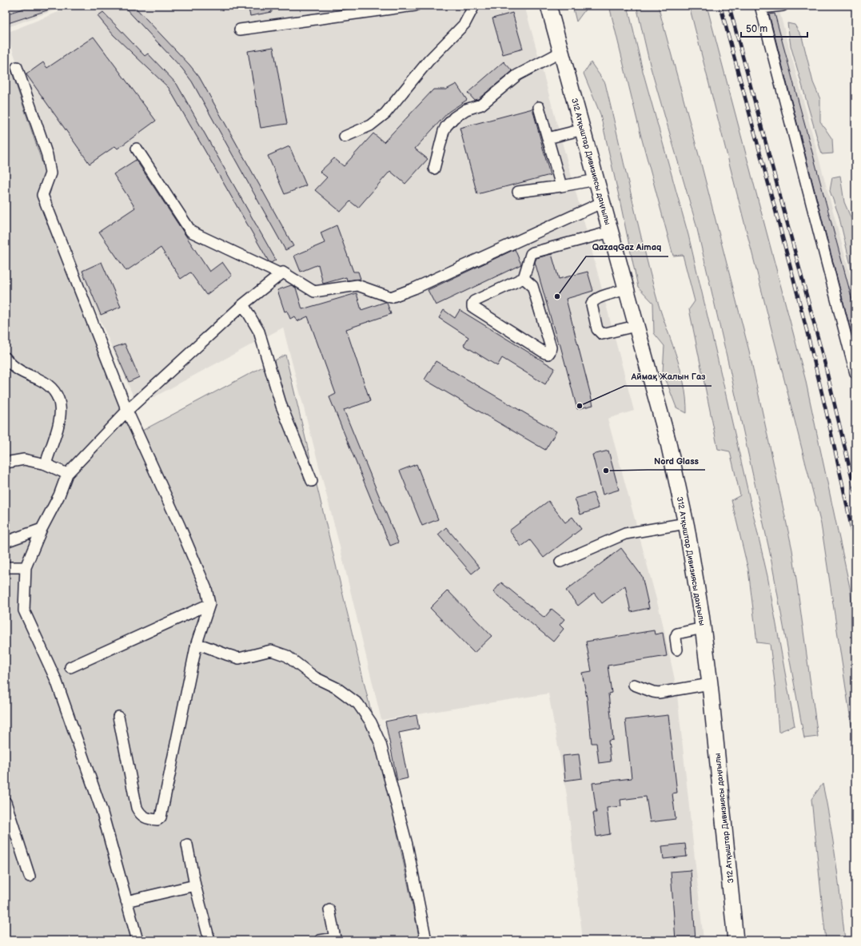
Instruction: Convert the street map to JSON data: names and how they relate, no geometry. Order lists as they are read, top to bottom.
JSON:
{
  "streets": {
    "highway": ["312 Атқыштар Дивизиясы даңғылы"]
  },
  "places": ["QazaqGaz Aimaq", "Аймақ Жалын Газ", "Nord Glass"],
  "scale_bar": "50 m"
}
